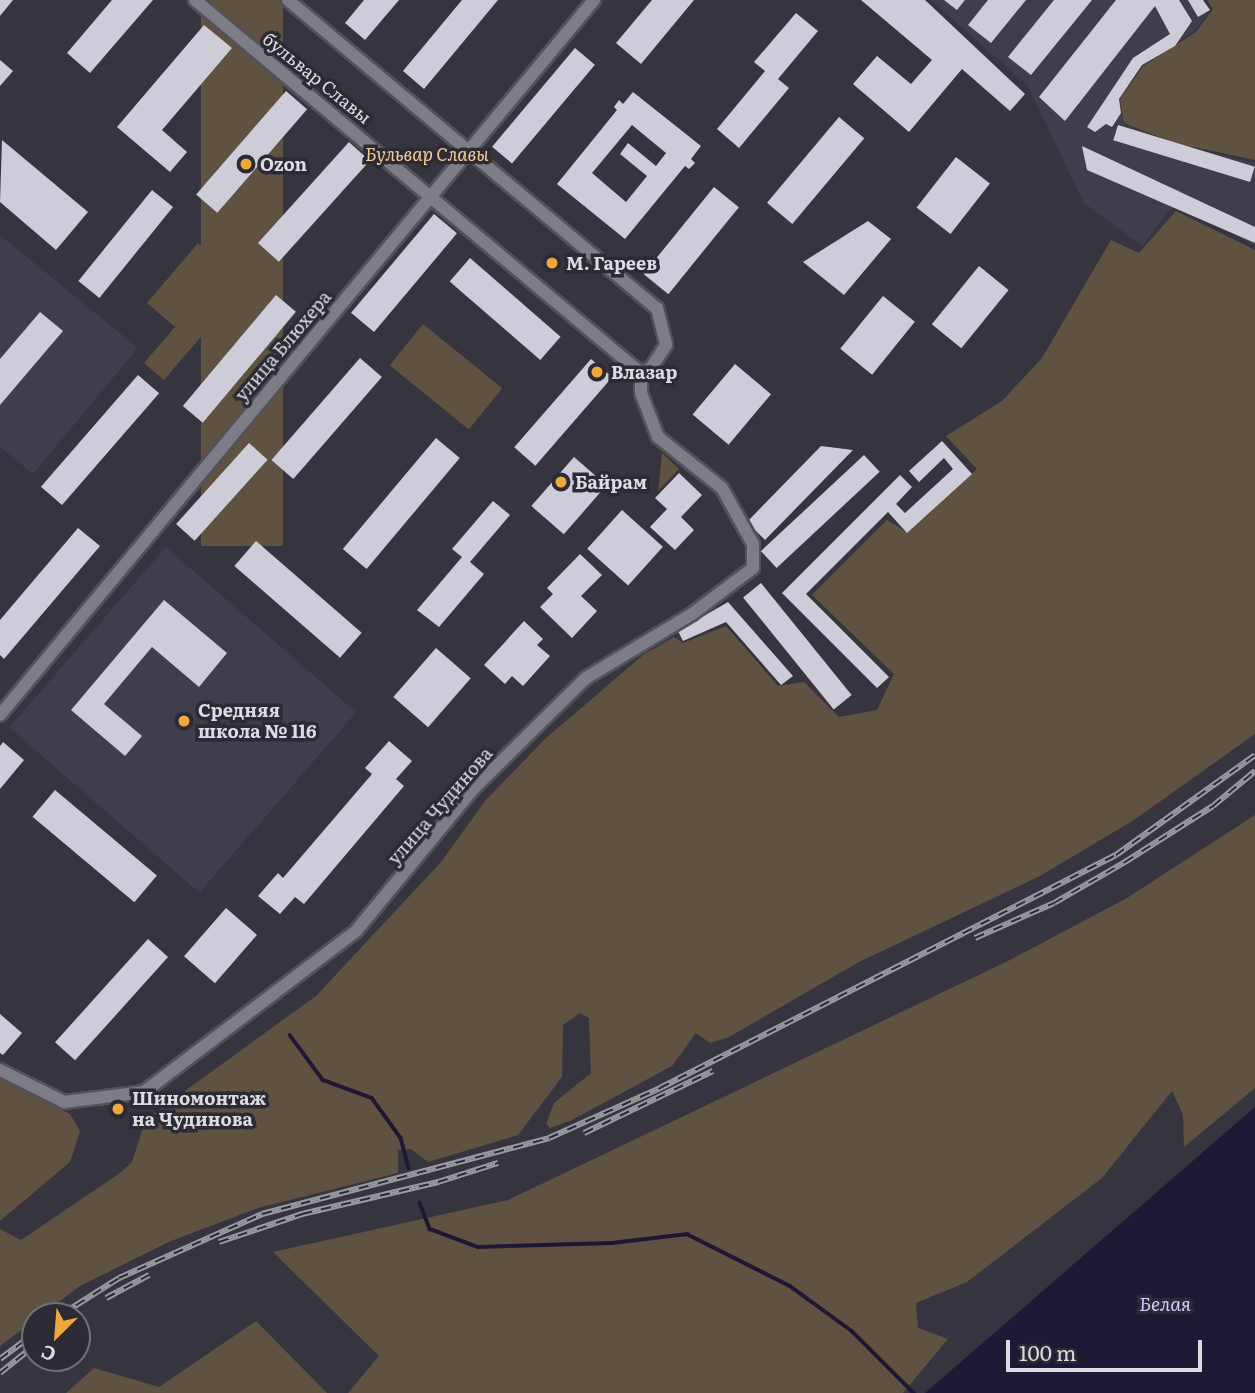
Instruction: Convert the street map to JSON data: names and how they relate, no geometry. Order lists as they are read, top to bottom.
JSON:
{
  "streets": {
    "street": ["бульвар Славы", "улица Блюхера", "улица Чудинова"]
  },
  "crossings": [
    ["бульвар Славы", "улица Блюхера"],
    ["бульвар Славы", "улица Чудинова"]
  ],
  "water": ["Белая"],
  "parks": ["Бульвар Славы"],
  "places": [
    "Ozon",
    "М. Гареев",
    "Влазар",
    "Байрам",
    "Средняя школа № 116",
    "Шиномонтаж на Чудинова"
  ],
  "scale_bar": "100 m",
  "north": "bottom left"
}
